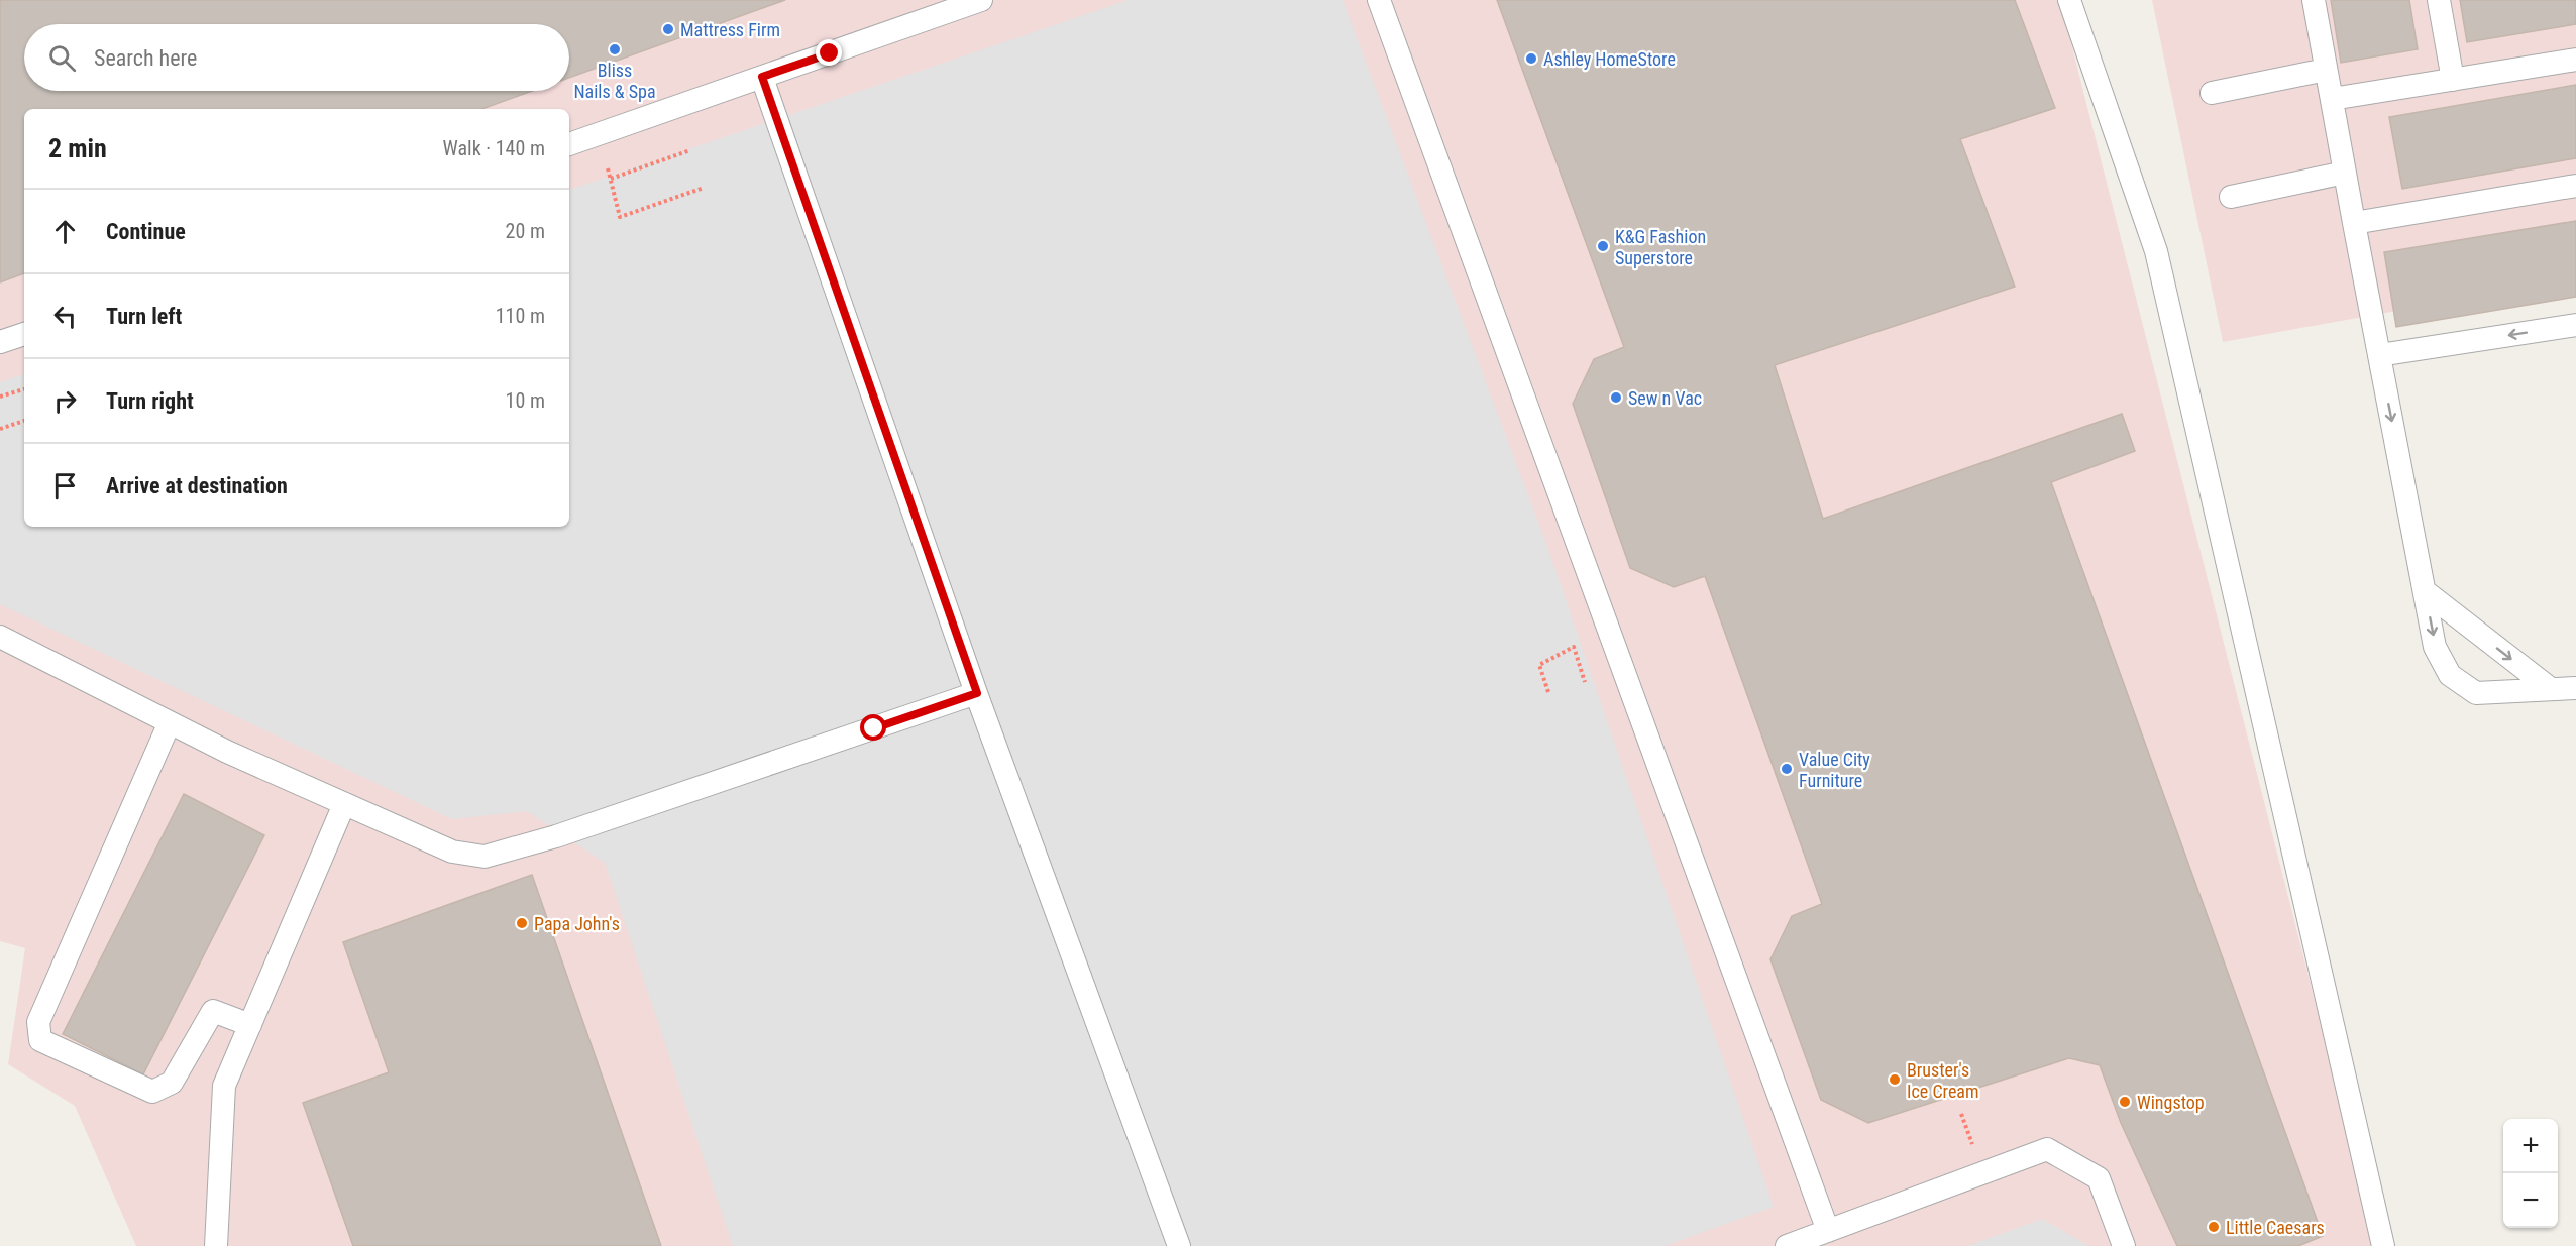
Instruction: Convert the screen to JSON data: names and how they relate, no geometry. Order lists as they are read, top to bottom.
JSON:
{
  "places": [
    "Mattress Firm",
    "Bliss Nails & Spa",
    "Ashley HomeStore",
    "K&G Fashion Superstore",
    "Sew n Vac",
    "Value City Furniture",
    "Papa John's",
    "Bruster's Ice Cream",
    "Wingstop",
    "Little Caesars"
  ],
  "page": {
    "search": "Search here",
    "heading": ["2 min", "Walk · 140 m"],
    "list": [
      ["Continue", "20 m"],
      ["Turn left", "110 m"],
      ["Turn right", "10 m"],
      "Arrive at destination"
    ],
    "map_buttons": ["+", "−"]
  }
}
